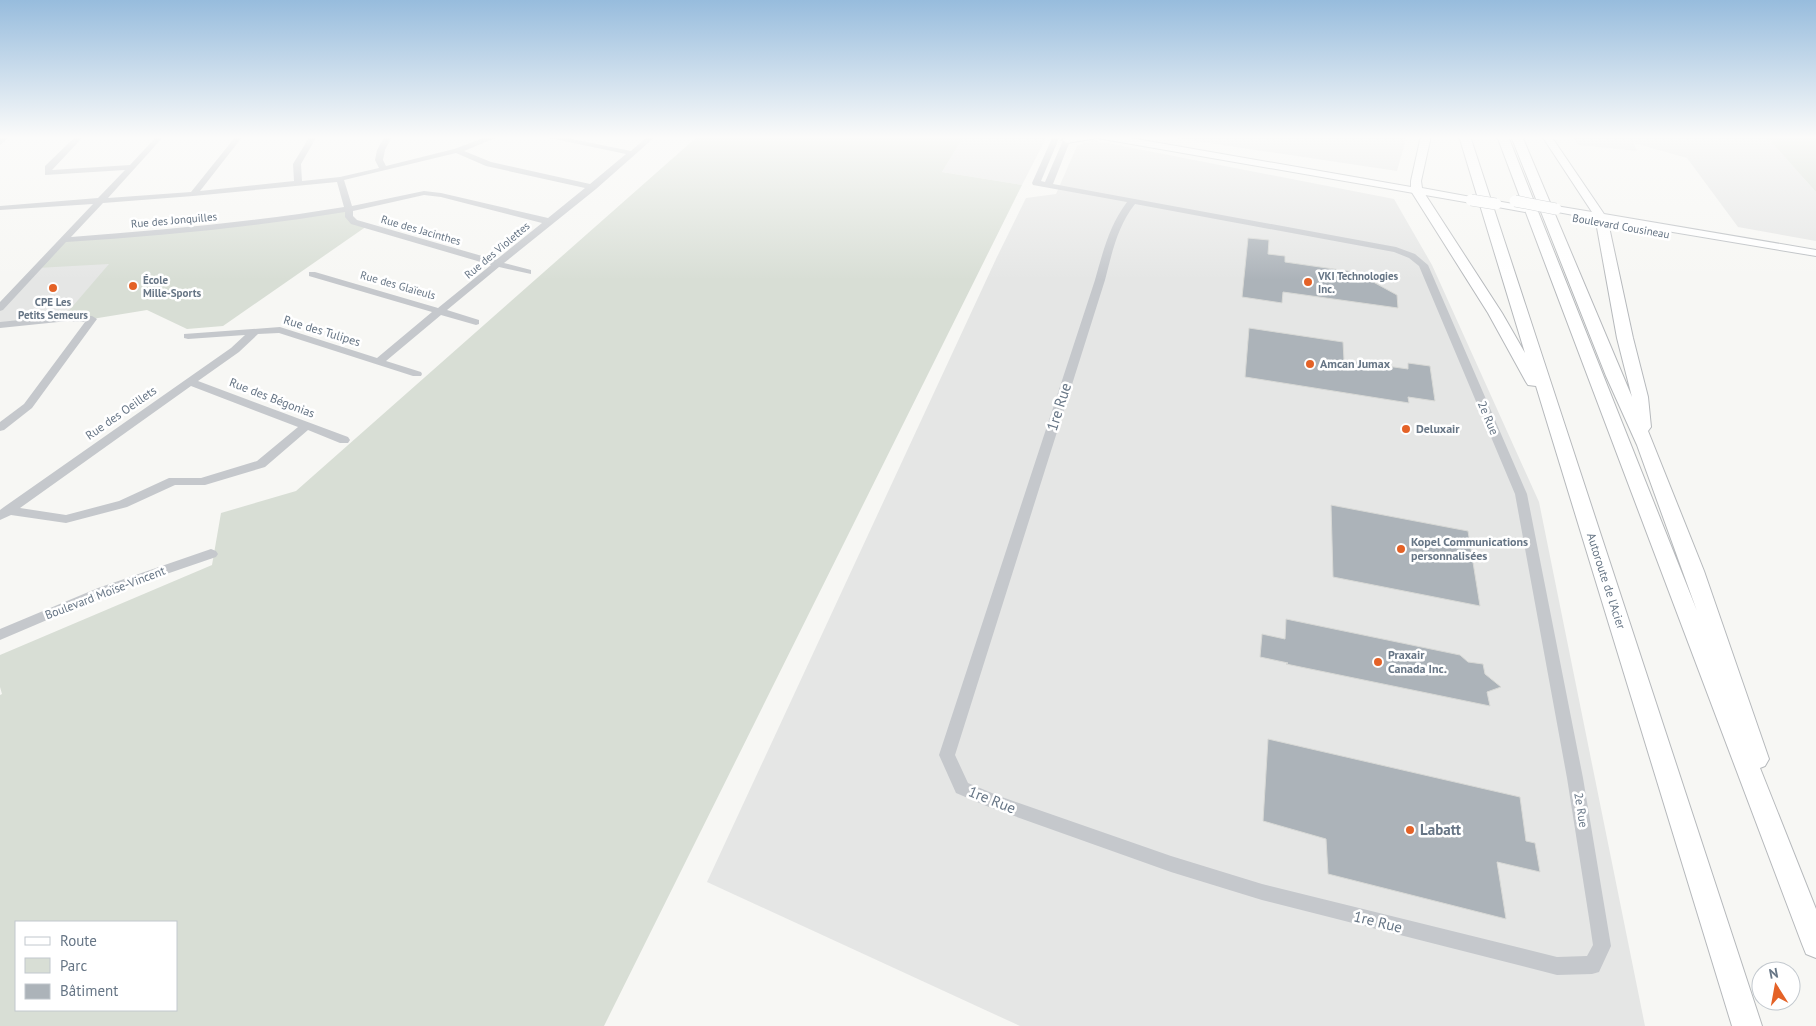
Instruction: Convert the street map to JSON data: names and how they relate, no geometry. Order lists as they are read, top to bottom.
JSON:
{
  "streets": {
    "highway": ["Autoroute de l'Acier"],
    "main road": ["Boulevard Cousineau"],
    "street": [
      "Rue des Jonquilles",
      "Rue des Jacinthes",
      "Rue des Violettes",
      "Rue des Glaïeuls",
      "Rue des Tulipes",
      "Rue des Bégonias",
      "1re Rue",
      "Rue des Oeillets",
      "2e Rue",
      "Boulevard Moïse-Vincent"
    ]
  },
  "crossings": [
    ["Rue des Jonquilles", "Rue des Jacinthes"],
    ["Rue des Jonquilles", "Rue des Violettes"],
    ["Rue des Jacinthes", "Rue des Violettes"],
    ["Rue des Violettes", "Rue des Glaïeuls"],
    ["Rue des Violettes", "Rue des Tulipes"],
    ["Rue des Tulipes", "Rue des Oeillets"],
    ["Rue des Bégonias", "Rue des Oeillets"],
    ["1re Rue", "2e Rue"]
  ],
  "places": [
    "VKI Technologies Inc.",
    "École Mille-Sports",
    "CPE Les Petits Semeurs",
    "Amcan Jumax",
    "Deluxair",
    "Kopel Communications personnalisées",
    "Praxair Canada Inc.",
    "Labatt"
  ],
  "legend": ["Route", "Parc", "Bâtiment"],
  "north": "top"
}
